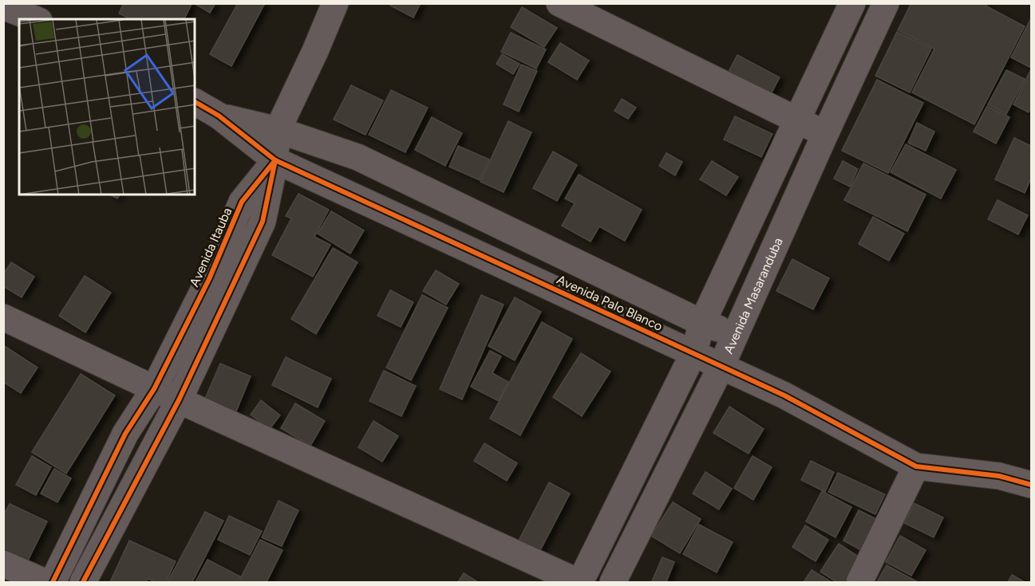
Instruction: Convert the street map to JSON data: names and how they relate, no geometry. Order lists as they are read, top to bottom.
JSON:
{
  "streets": {
    "street": ["Avenida Itauba", "Avenida Masaranduba", "Avenida Palo Blanco"]
  },
  "crossings": [
    ["Avenida Itauba", "Avenida Palo Blanco"],
    ["Avenida Masaranduba", "Avenida Palo Blanco"]
  ]
}
